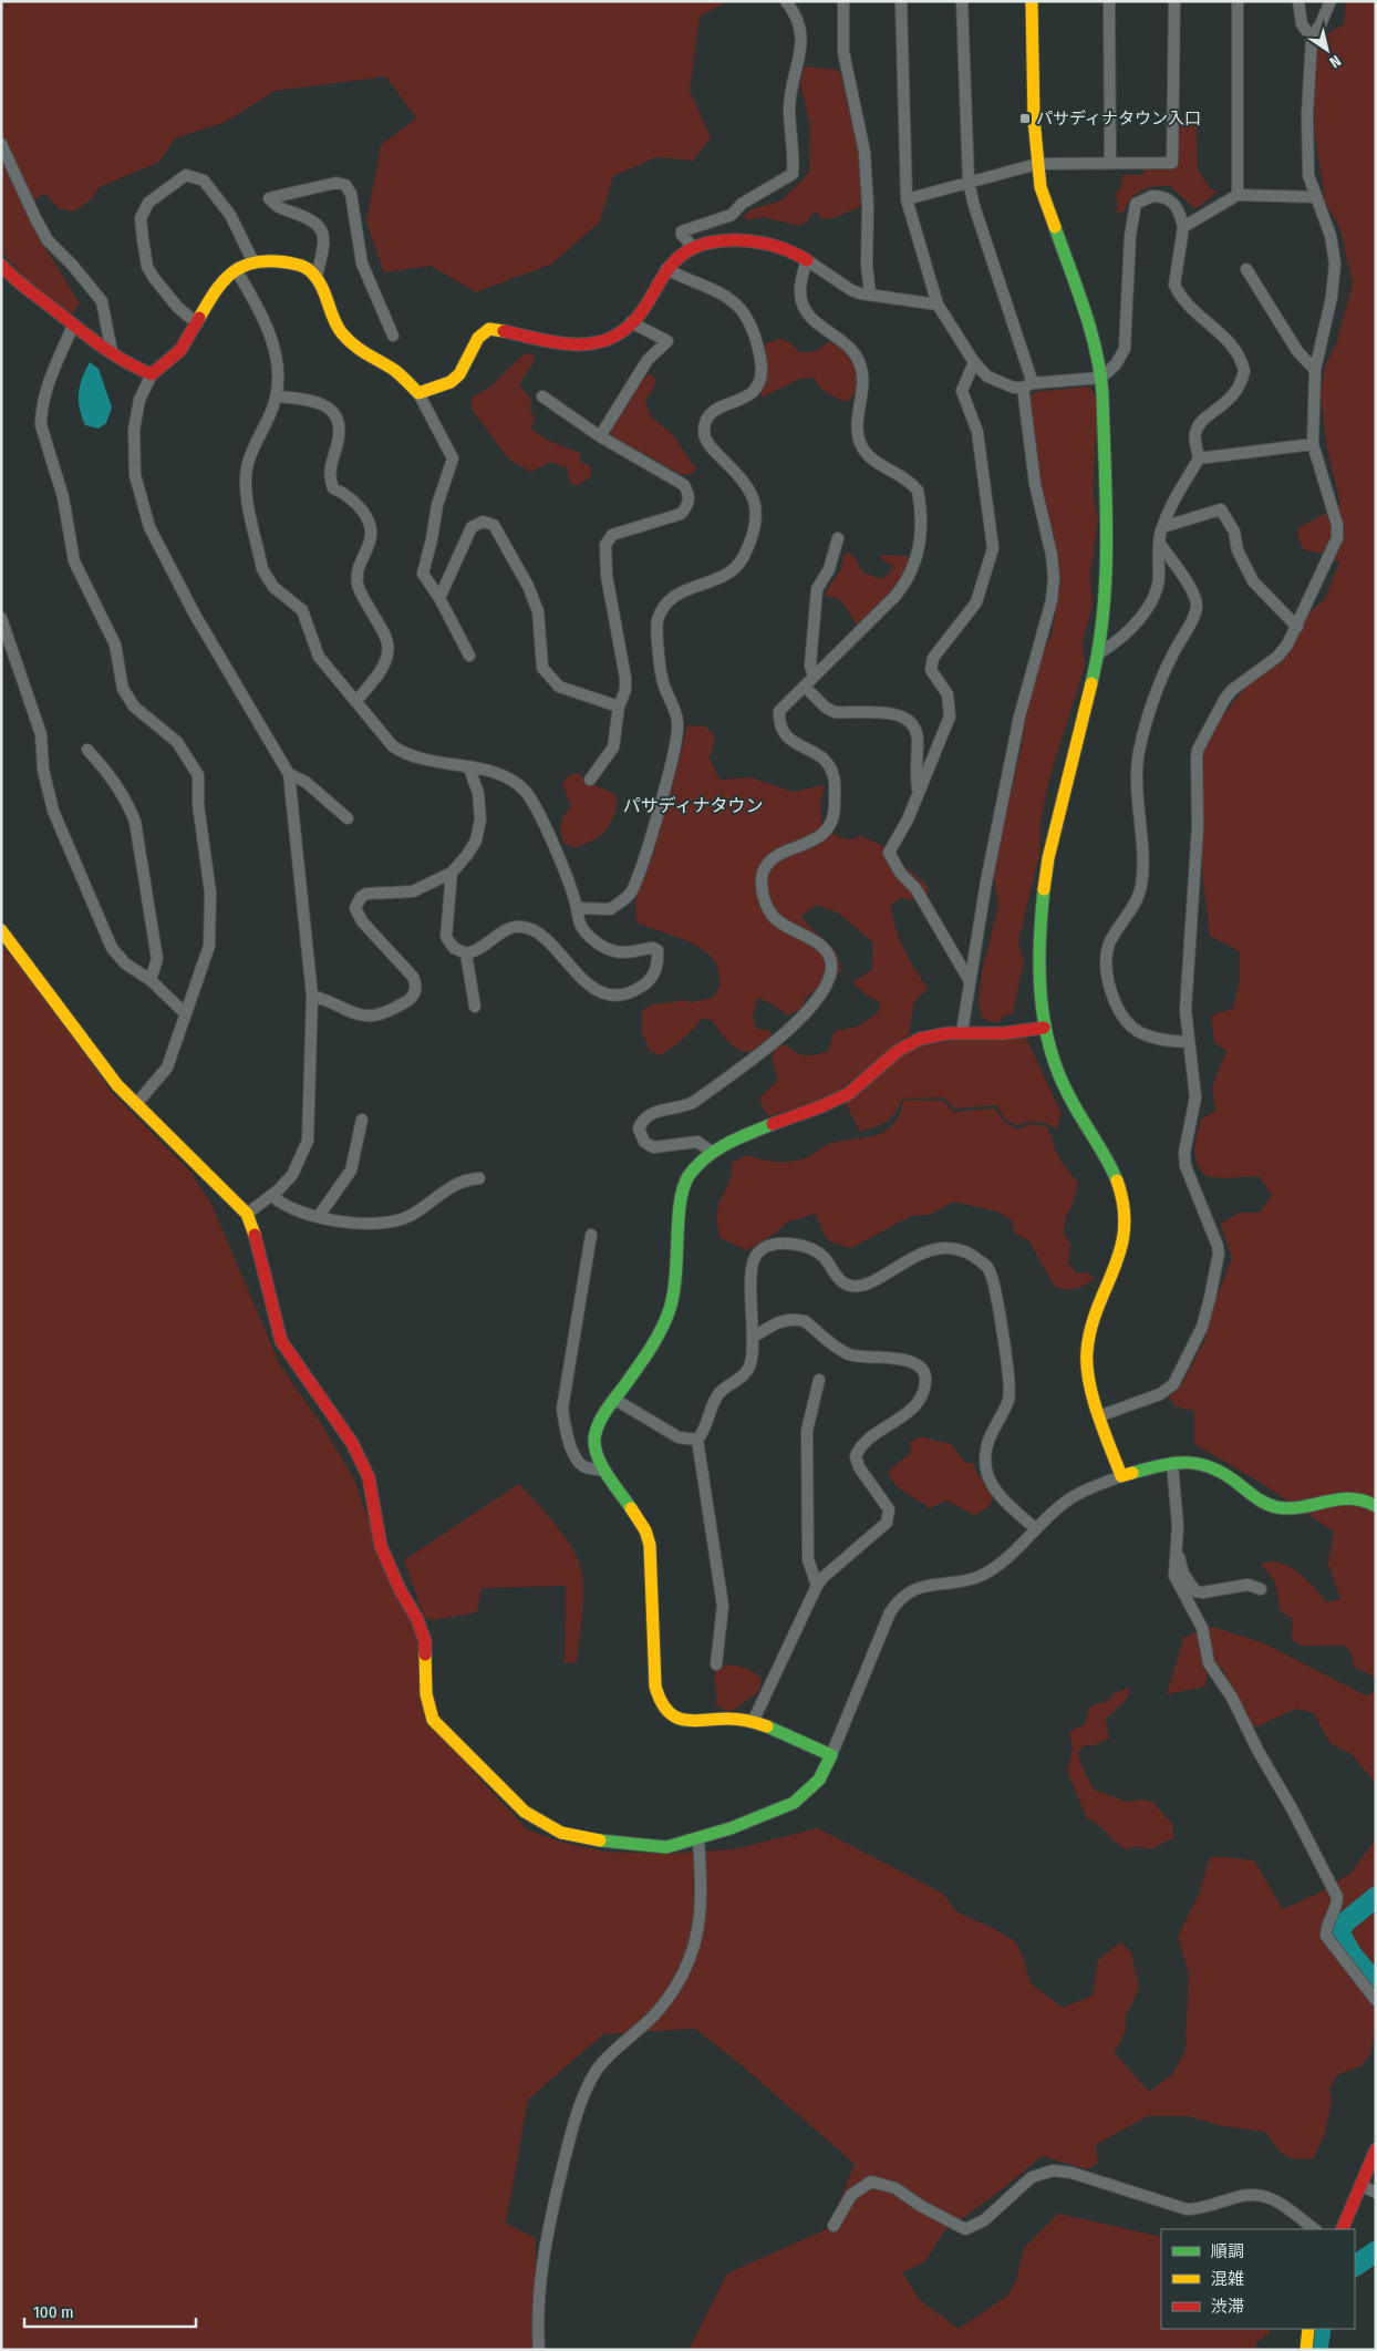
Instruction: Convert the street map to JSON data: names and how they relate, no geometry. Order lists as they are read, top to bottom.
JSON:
{
  "districts": ["パサディナタウン"],
  "places": {
    "transit": ["パサディナタウン入口"]
  },
  "legend": ["順調", "混雑", "渋滞"],
  "scale_bar": "100 m",
  "north": "bottom right"
}
